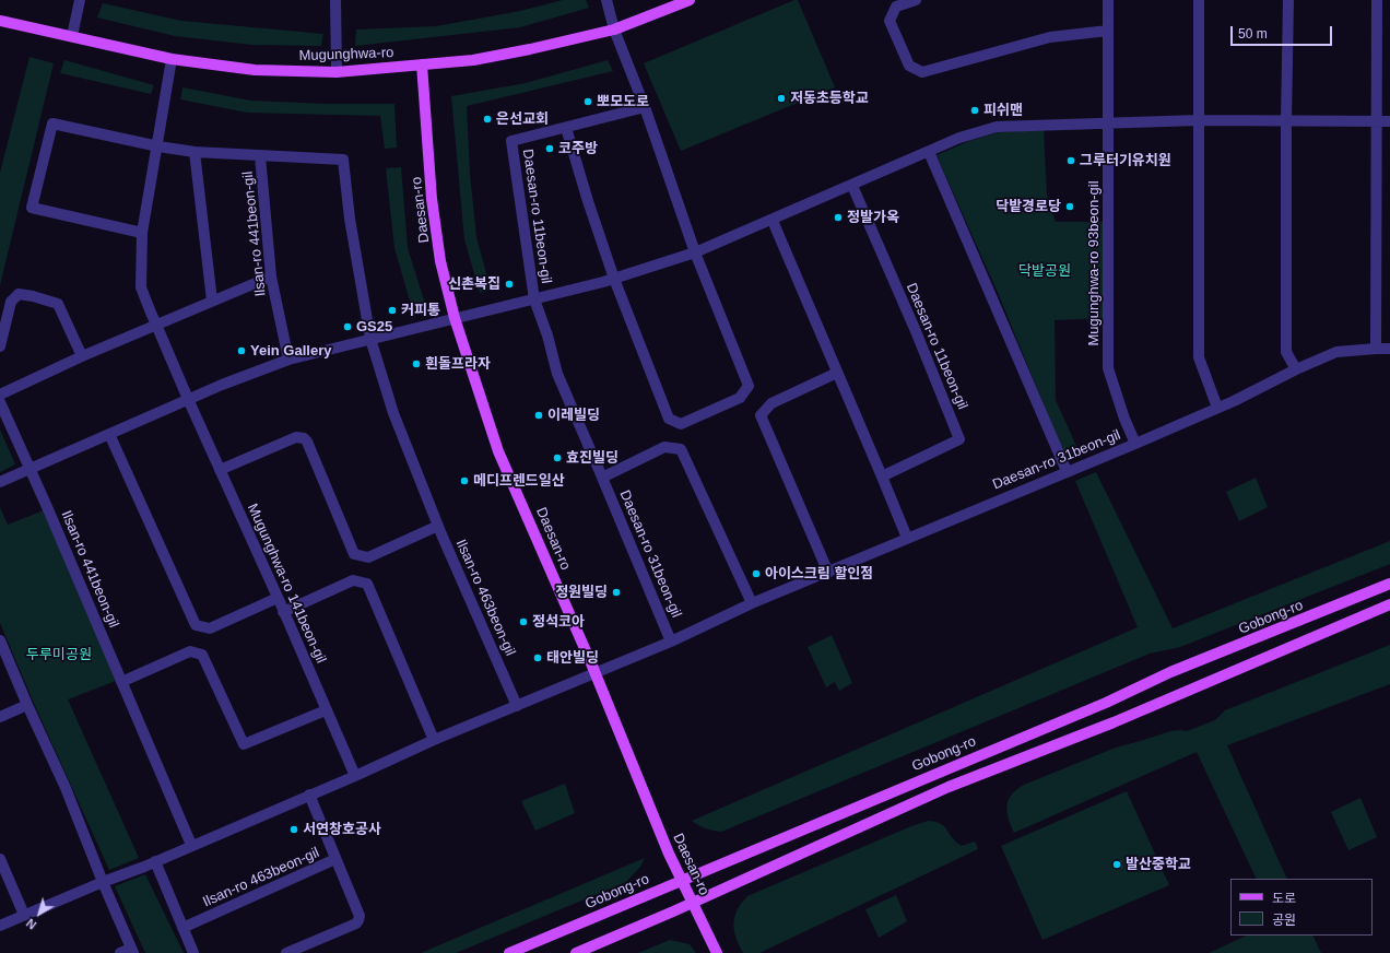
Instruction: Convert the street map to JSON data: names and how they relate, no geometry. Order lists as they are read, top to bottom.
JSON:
{
  "streets": {
    "main road": ["Mugunghwa-ro", "Daesan-ro", "Gobong-ro"],
    "street": [
      "Daesan-ro 11beon-gil",
      "Ilsan-ro 441beon-gil",
      "Mugunghwa-ro 93beon-gil",
      "Daesan-ro 31beon-gil",
      "Mugunghwa-ro 141beon-gil",
      "Ilsan-ro 463beon-gil"
    ]
  },
  "crossings": [
    ["Mugunghwa-ro", "Daesan-ro"],
    ["Mugunghwa-ro", "Mugunghwa-ro 141beon-gil"],
    ["Daesan-ro", "Daesan-ro 11beon-gil"],
    ["Daesan-ro", "Daesan-ro 31beon-gil"],
    ["Daesan-ro", "Gobong-ro"],
    ["Daesan-ro 11beon-gil", "Mugunghwa-ro 93beon-gil"],
    ["Daesan-ro 11beon-gil", "Daesan-ro 31beon-gil"],
    ["Mugunghwa-ro 93beon-gil", "Daesan-ro 31beon-gil"]
  ],
  "parks": ["닥밭공원", "두루미공원"],
  "places": [
    "저동초등학교",
    "뽀모도로",
    "피쉬맨",
    "은선교회",
    "코주방",
    "그루터기유치원",
    "닥밭경로당",
    "정발가옥",
    "신촌복집",
    "커피통",
    "GS25",
    "Yein Gallery",
    "흰돌프라자",
    "이레빌딩",
    "효진빌딩",
    "메디프렌드일산",
    "아이스크림 할인점",
    "정원빌딩",
    "정석코아",
    "태안빌딩",
    "서연창호공사",
    "발산중학교"
  ],
  "legend": ["도로", "공원"],
  "scale_bar": "50 m",
  "north": "bottom left"
}
